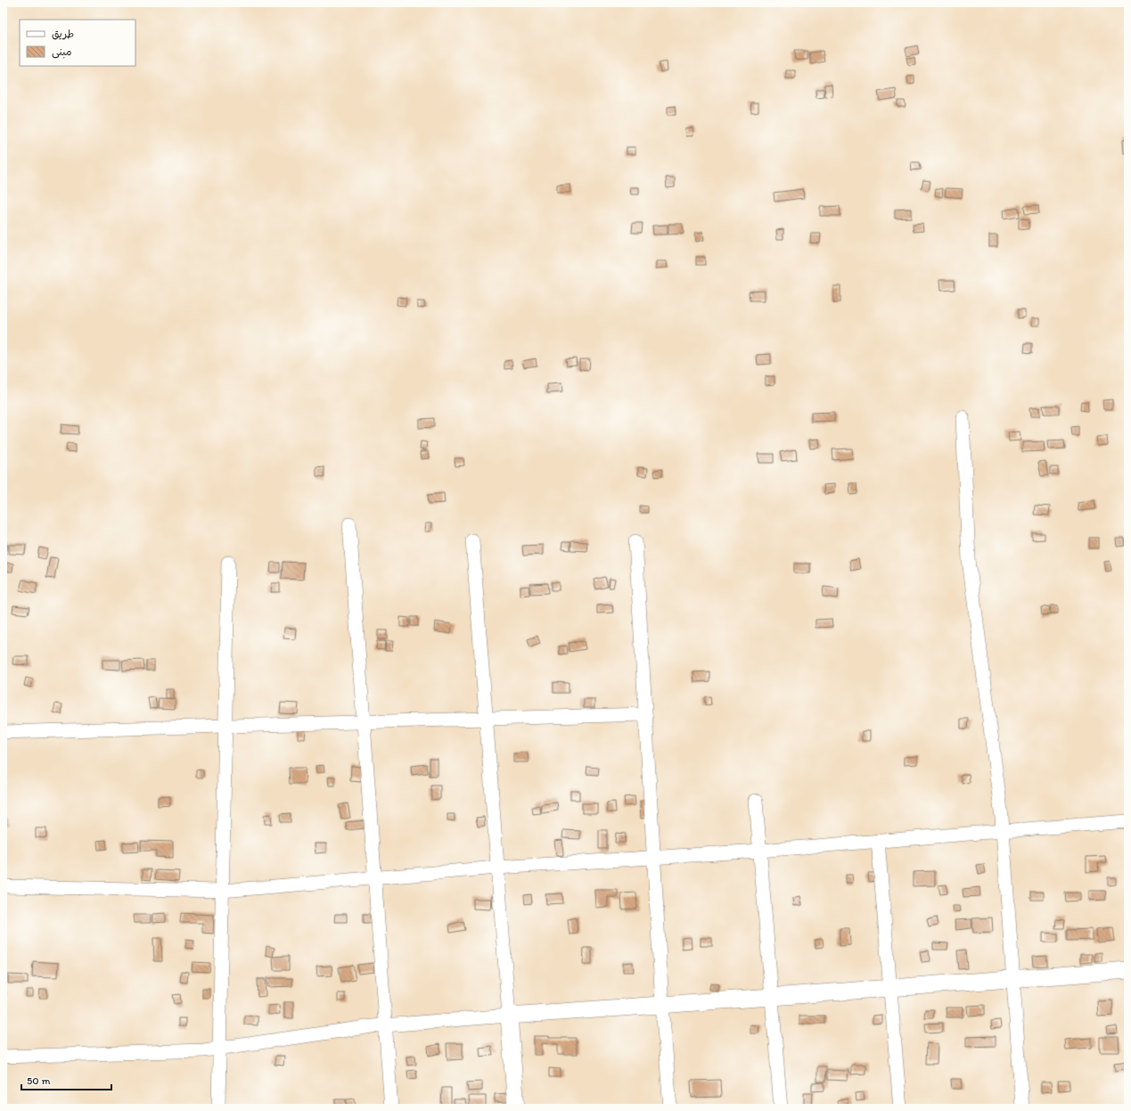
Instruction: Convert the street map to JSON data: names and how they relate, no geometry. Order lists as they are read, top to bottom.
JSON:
{
  "legend": ["طريق", "مبنى"],
  "scale_bar": "50 m"
}
